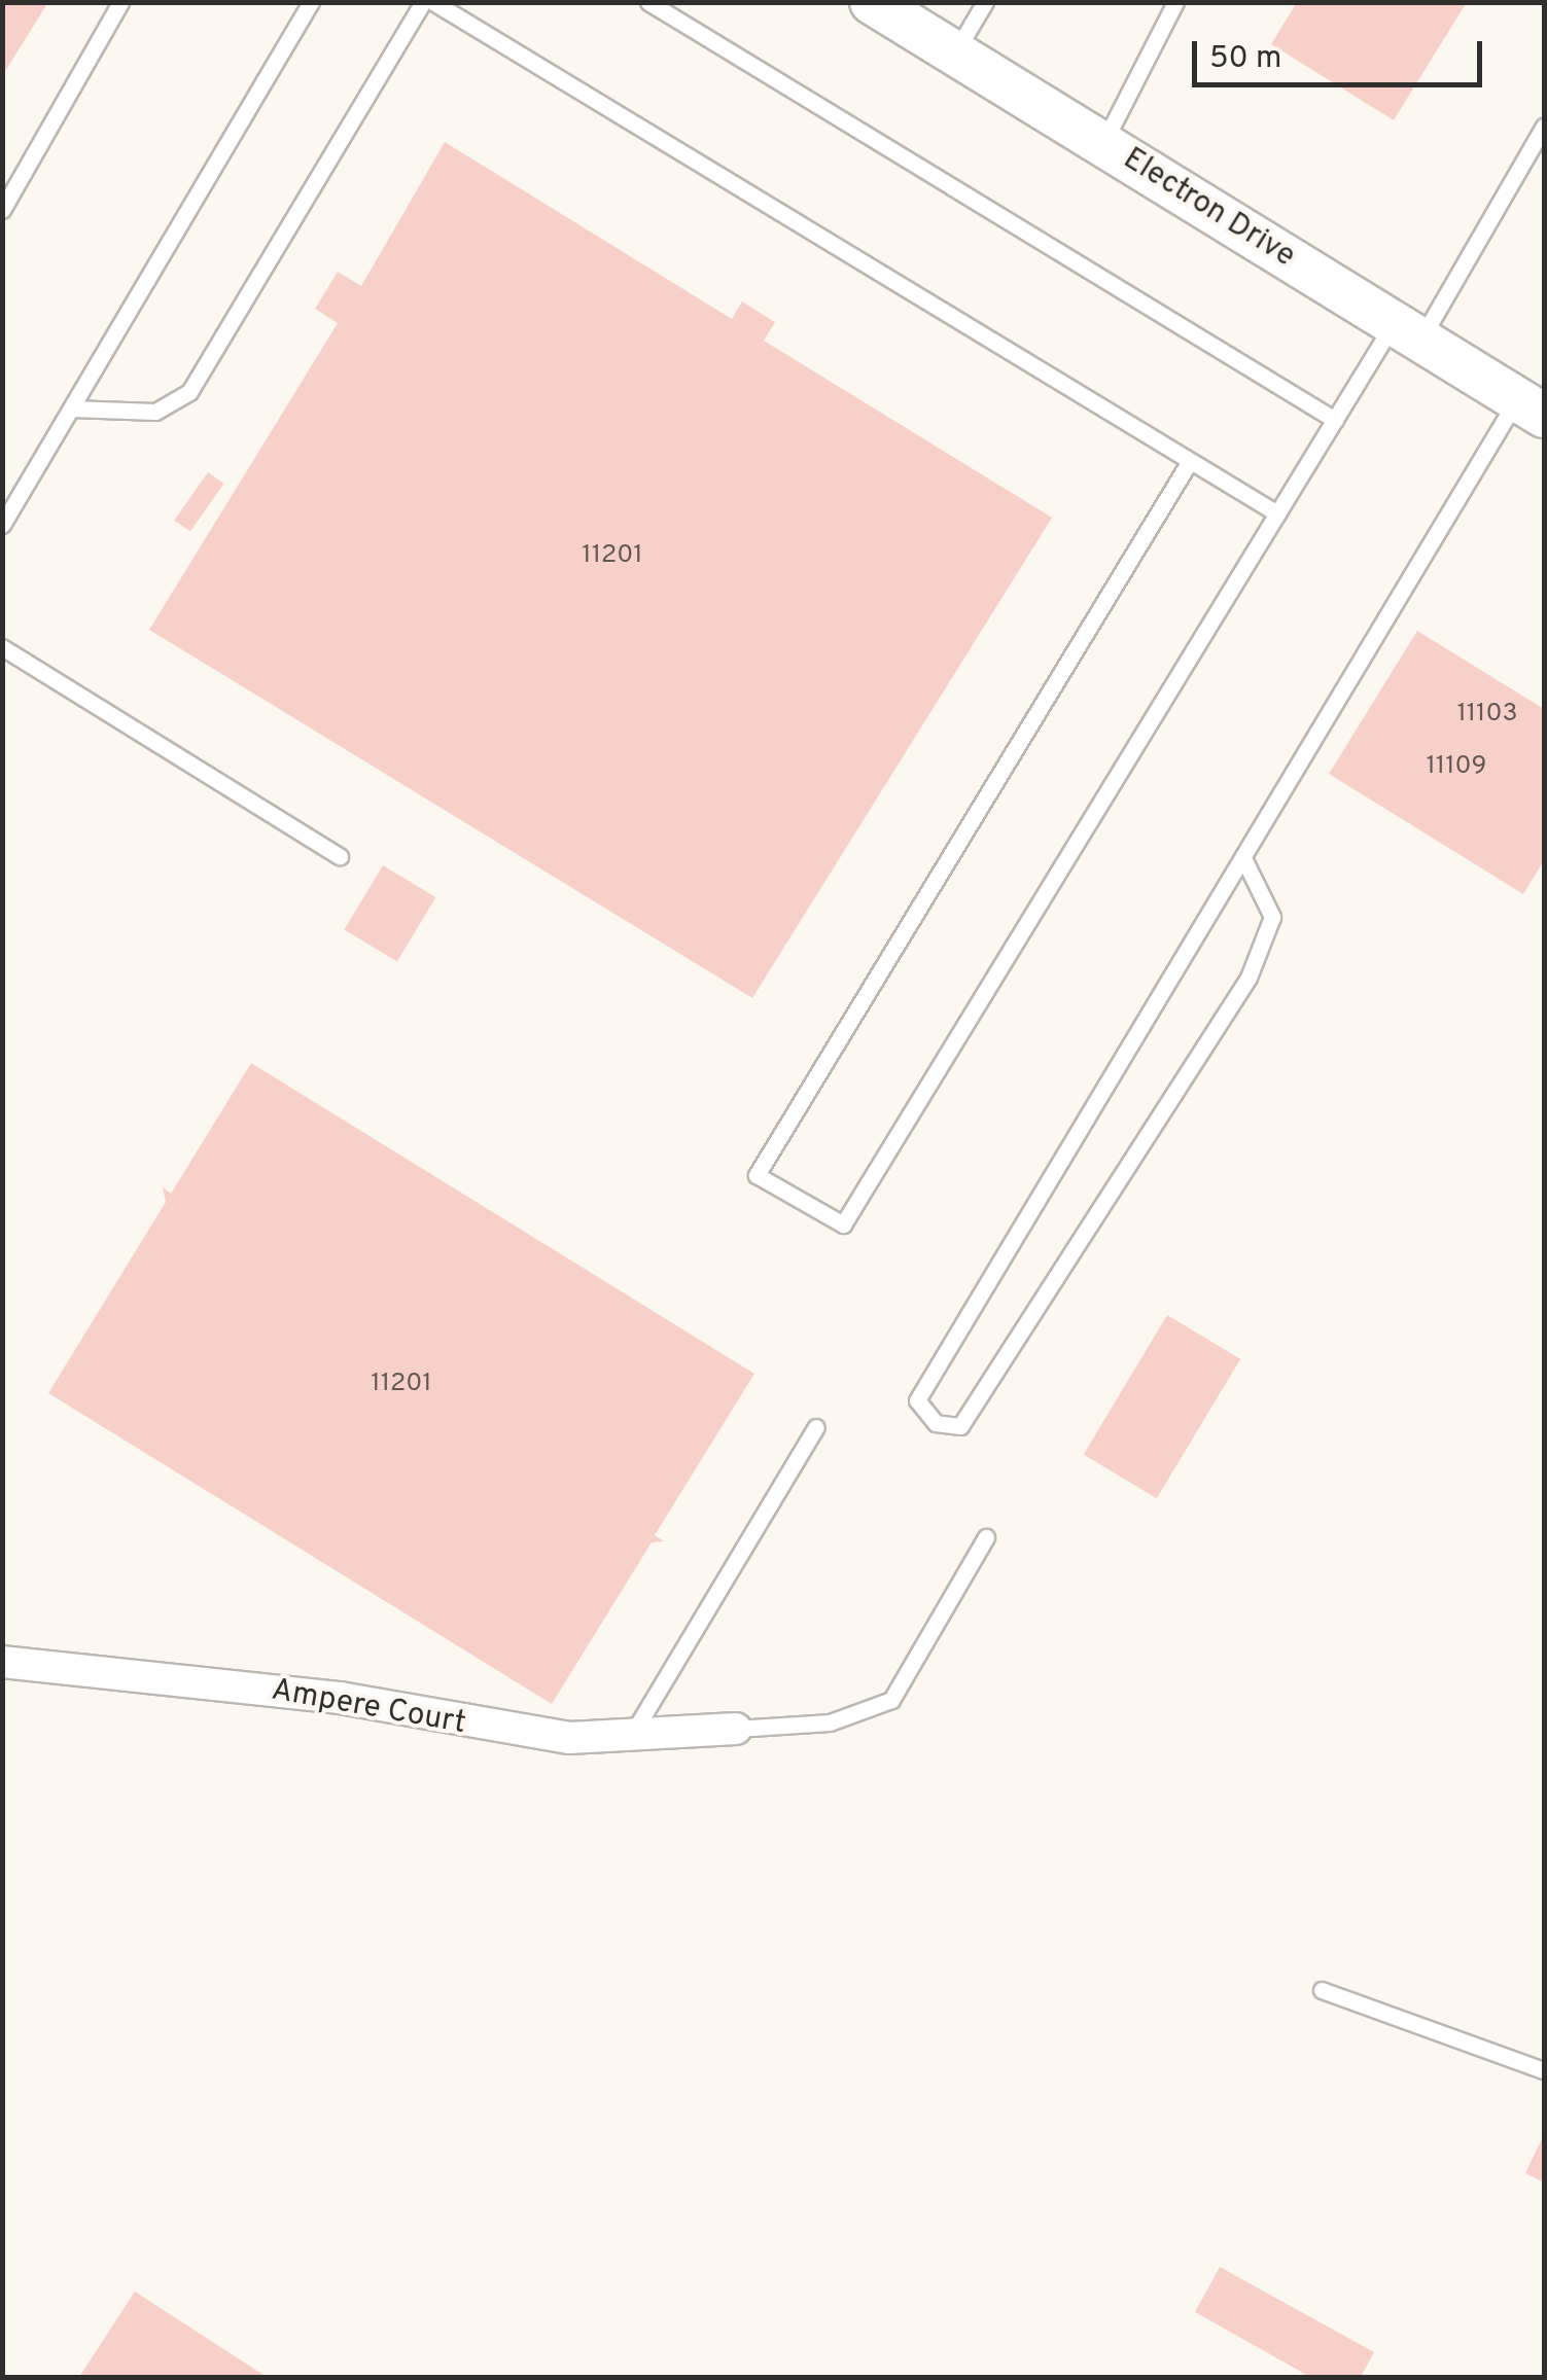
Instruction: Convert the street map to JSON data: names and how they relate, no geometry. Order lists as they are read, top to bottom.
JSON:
{
  "streets": {
    "street": ["Electron Drive", "Ampere Court"]
  },
  "house_numbers": [
    "11201",
    "11103",
    "11109",
    "11201"
  ],
  "scale_bar": "50 m"
}
